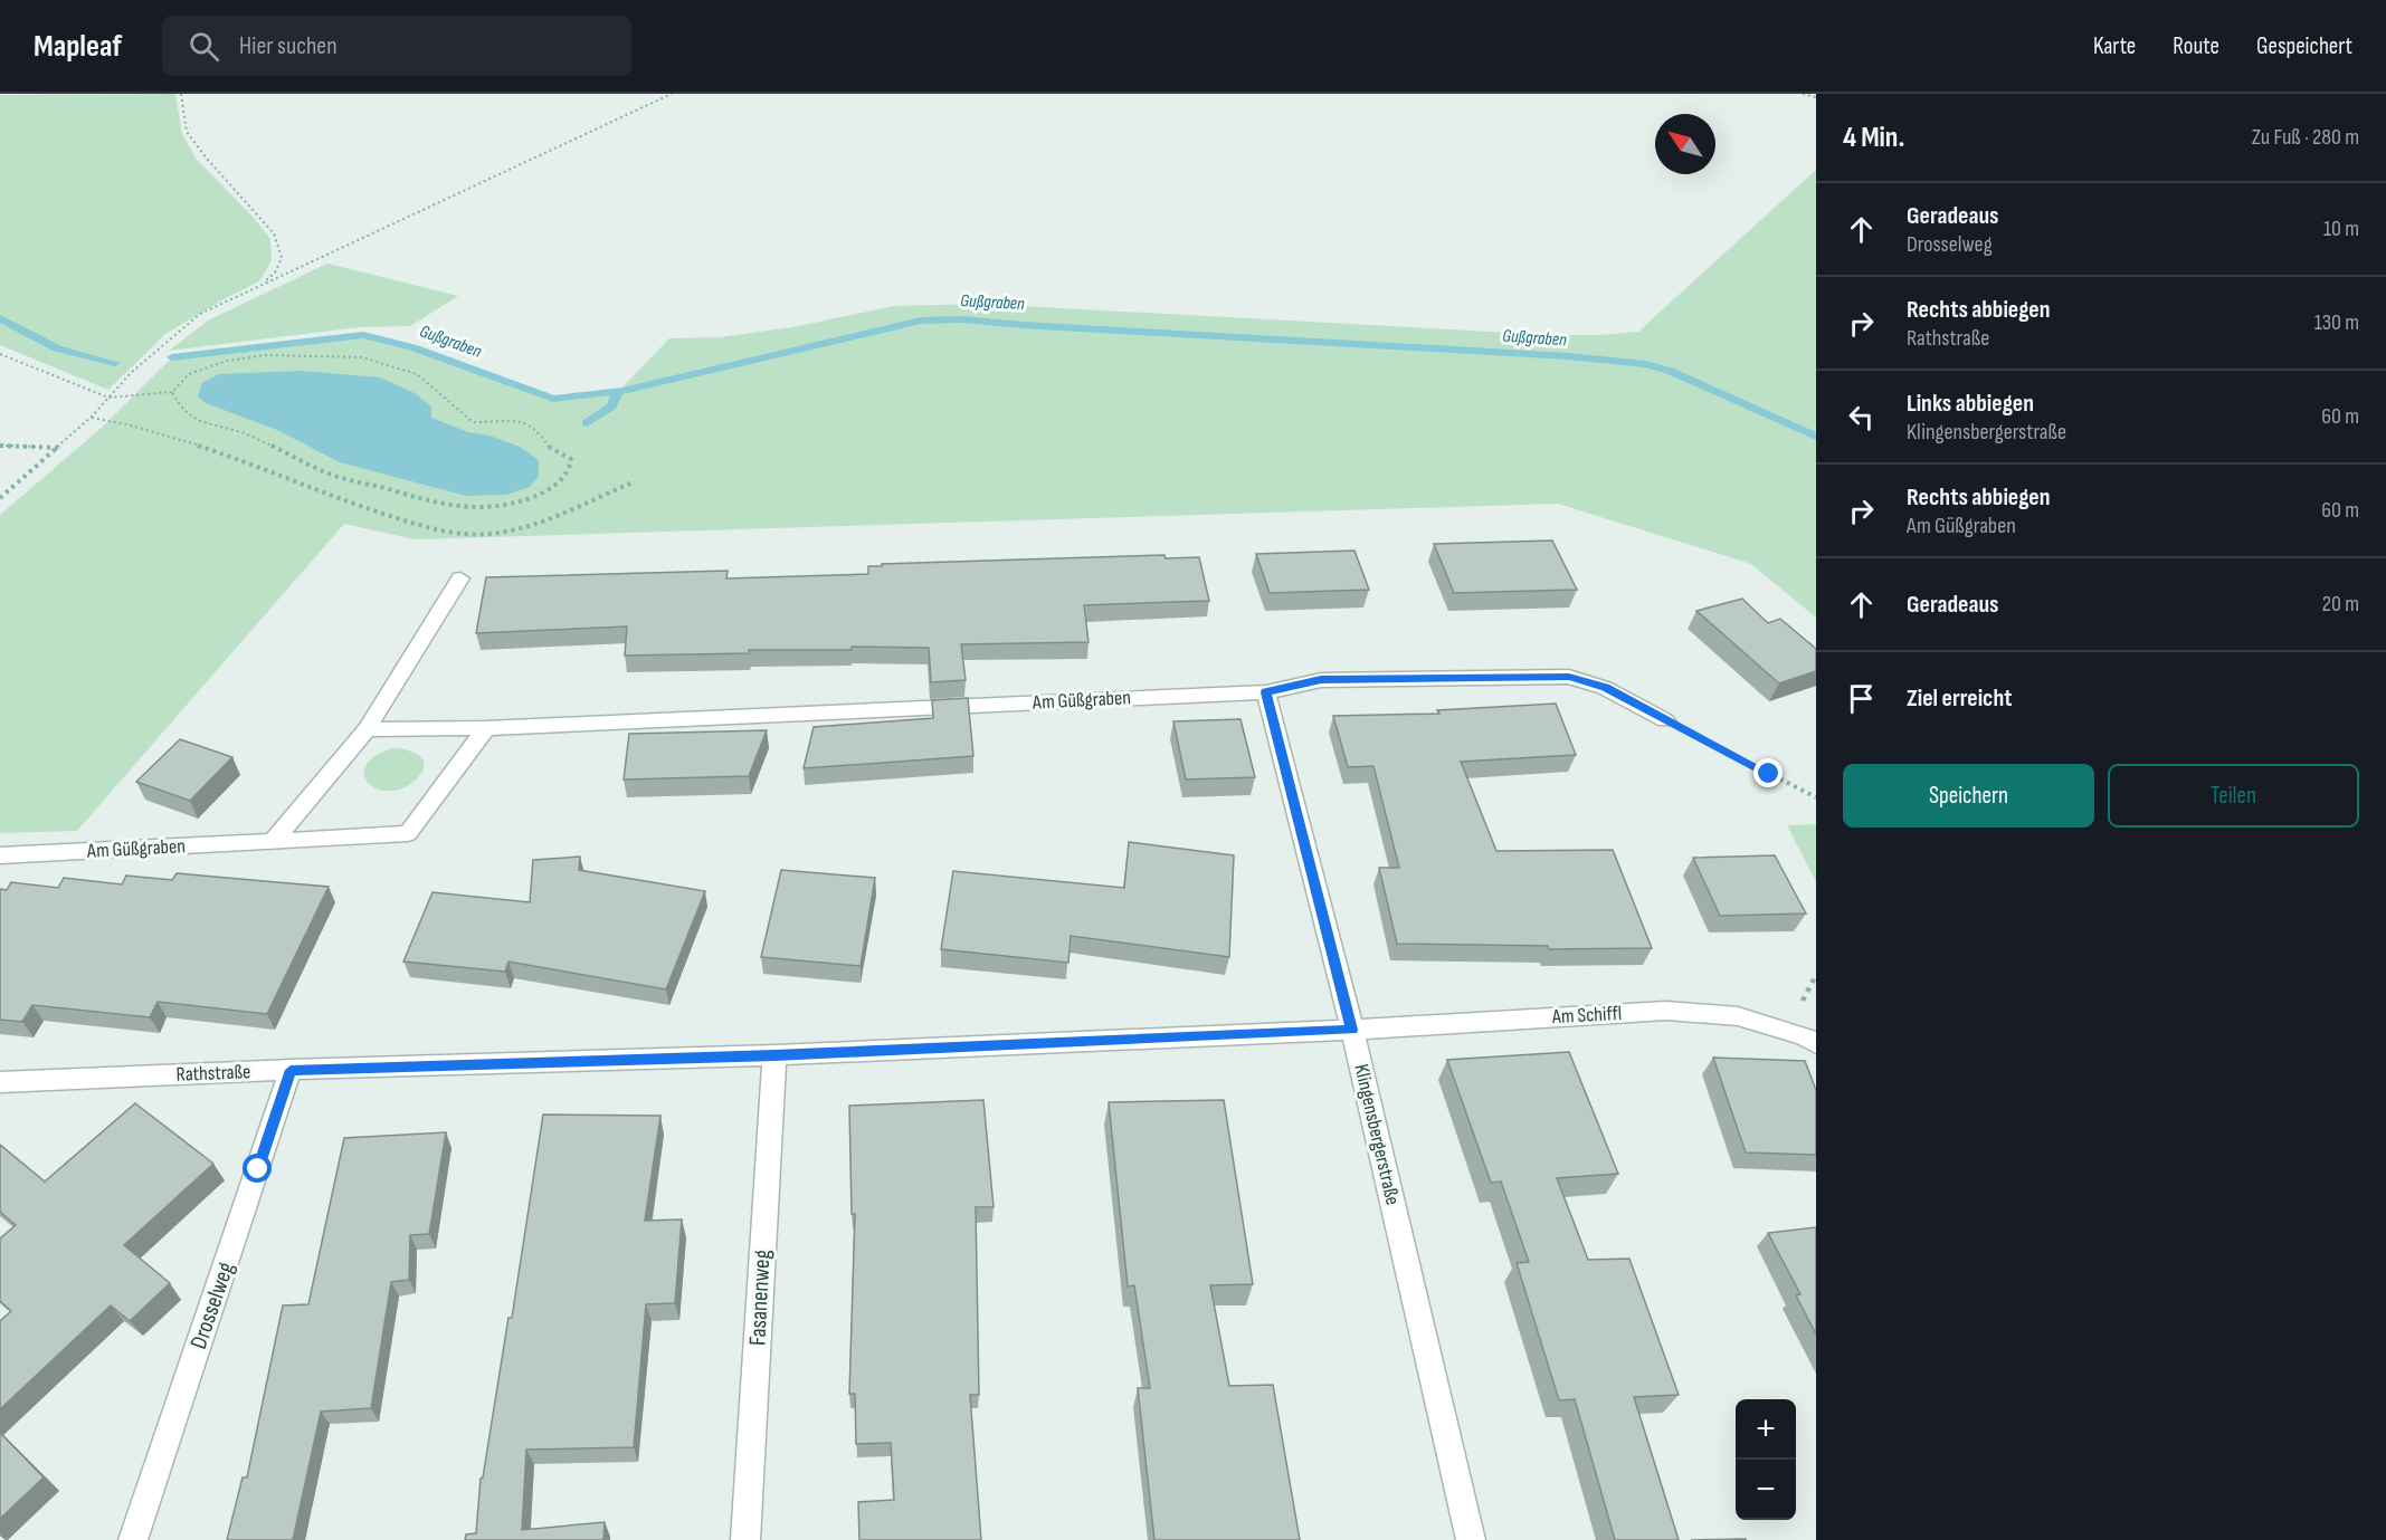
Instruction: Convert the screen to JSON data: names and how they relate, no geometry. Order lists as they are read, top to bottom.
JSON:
{
  "streets": {
    "street": [
      "Am Güßgraben",
      "Am Schiffl",
      "Rathstraße",
      "Klingensbergerstraße",
      "Fasanenweg",
      "Drosselweg"
    ]
  },
  "crossings": [
    ["Am Güßgraben", "Klingensbergerstraße"],
    ["Am Schiffl", "Rathstraße"],
    ["Am Schiffl", "Klingensbergerstraße"],
    ["Rathstraße", "Klingensbergerstraße"],
    ["Rathstraße", "Fasanenweg"],
    ["Rathstraße", "Drosselweg"]
  ],
  "water": ["Gußgraben"],
  "north": "top left",
  "page": {
    "header": "Mapleaf",
    "search": "Hier suchen",
    "nav": ["Karte", "Route", "Gespeichert"],
    "heading": ["4 Min.", "Zu Fuß · 280 m"],
    "list": [
      ["Geradeaus", "Drosselweg", "10 m"],
      ["Rechts abbiegen", "Rathstraße", "130 m"],
      ["Links abbiegen", "Klingensbergerstraße", "60 m"],
      ["Rechts abbiegen", "Am Güßgraben", "60 m"],
      ["Geradeaus", "20 m"],
      "Ziel erreicht"
    ],
    "buttons": ["Speichern", "Teilen"],
    "map_buttons": ["+", "−"]
  }
}
